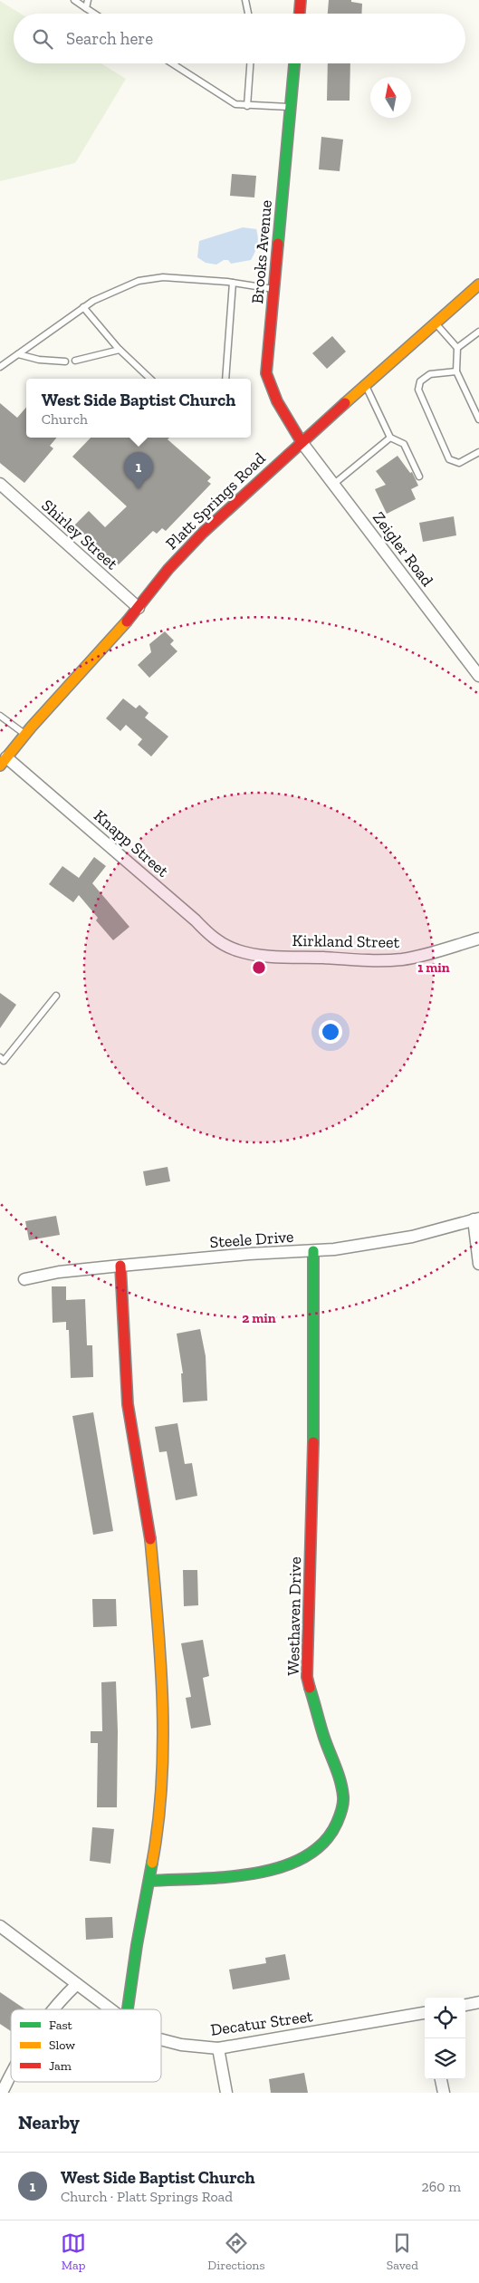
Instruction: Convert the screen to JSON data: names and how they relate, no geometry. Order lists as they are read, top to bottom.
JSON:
{
  "streets": {
    "street": [
      "Brooks Avenue",
      "Platt Springs Road",
      "Shirley Street",
      "Zeigler Road",
      "Knapp Street",
      "Kirkland Street",
      "Steele Drive",
      "Westhaven Drive",
      "Decatur Street"
    ]
  },
  "crossings": [
    ["Brooks Avenue", "Platt Springs Road"],
    ["Brooks Avenue", "Zeigler Road"],
    ["Platt Springs Road", "Shirley Street"],
    ["Platt Springs Road", "Zeigler Road"],
    ["Platt Springs Road", "Knapp Street"],
    ["Knapp Street", "Kirkland Street"],
    ["Steele Drive", "Westhaven Drive"]
  ],
  "legend": ["Fast", "Slow", "Jam"],
  "north": "top",
  "page": {
    "search": "Search here",
    "popup": ["West Side Baptist Church", "Church"],
    "pins": "1",
    "heading": "Nearby",
    "list": [
      {
        "mark": "1",
        "name": "West Side Baptist Church",
        "note": "Church · Platt Springs Road",
        "value": "260 m"
      }
    ],
    "nav": ["Map", "Directions", "Saved"]
  },
  "rings": ["1 min", "2 min"]
}
